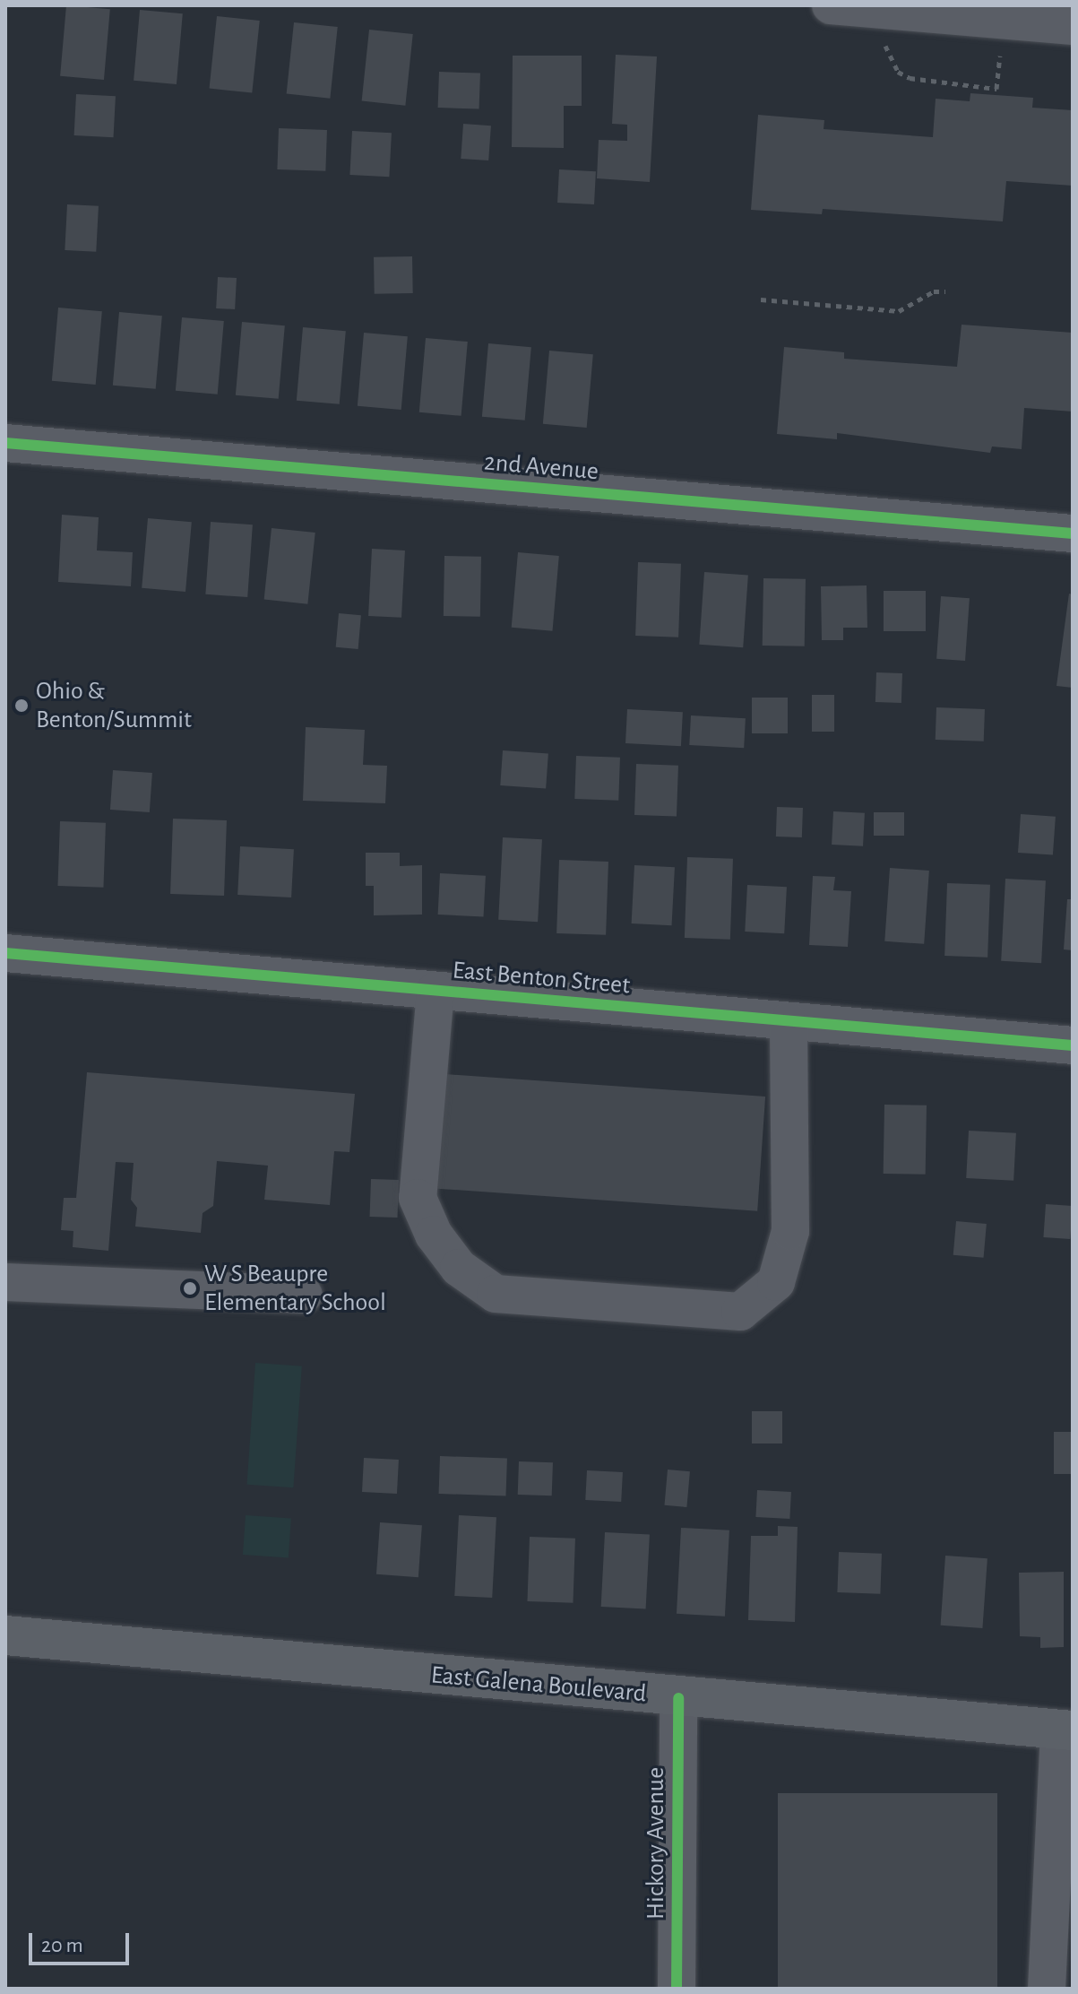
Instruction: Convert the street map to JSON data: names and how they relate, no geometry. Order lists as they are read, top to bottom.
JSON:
{
  "streets": {
    "main road": ["East Galena Boulevard"],
    "street": ["2nd Avenue", "East Benton Street", "Hickory Avenue"]
  },
  "crossings": [
    ["East Galena Boulevard", "Hickory Avenue"]
  ],
  "places": ["Ohio & Benton/Summit", "W S Beaupre Elementary School"],
  "scale_bar": "20 m"
}
